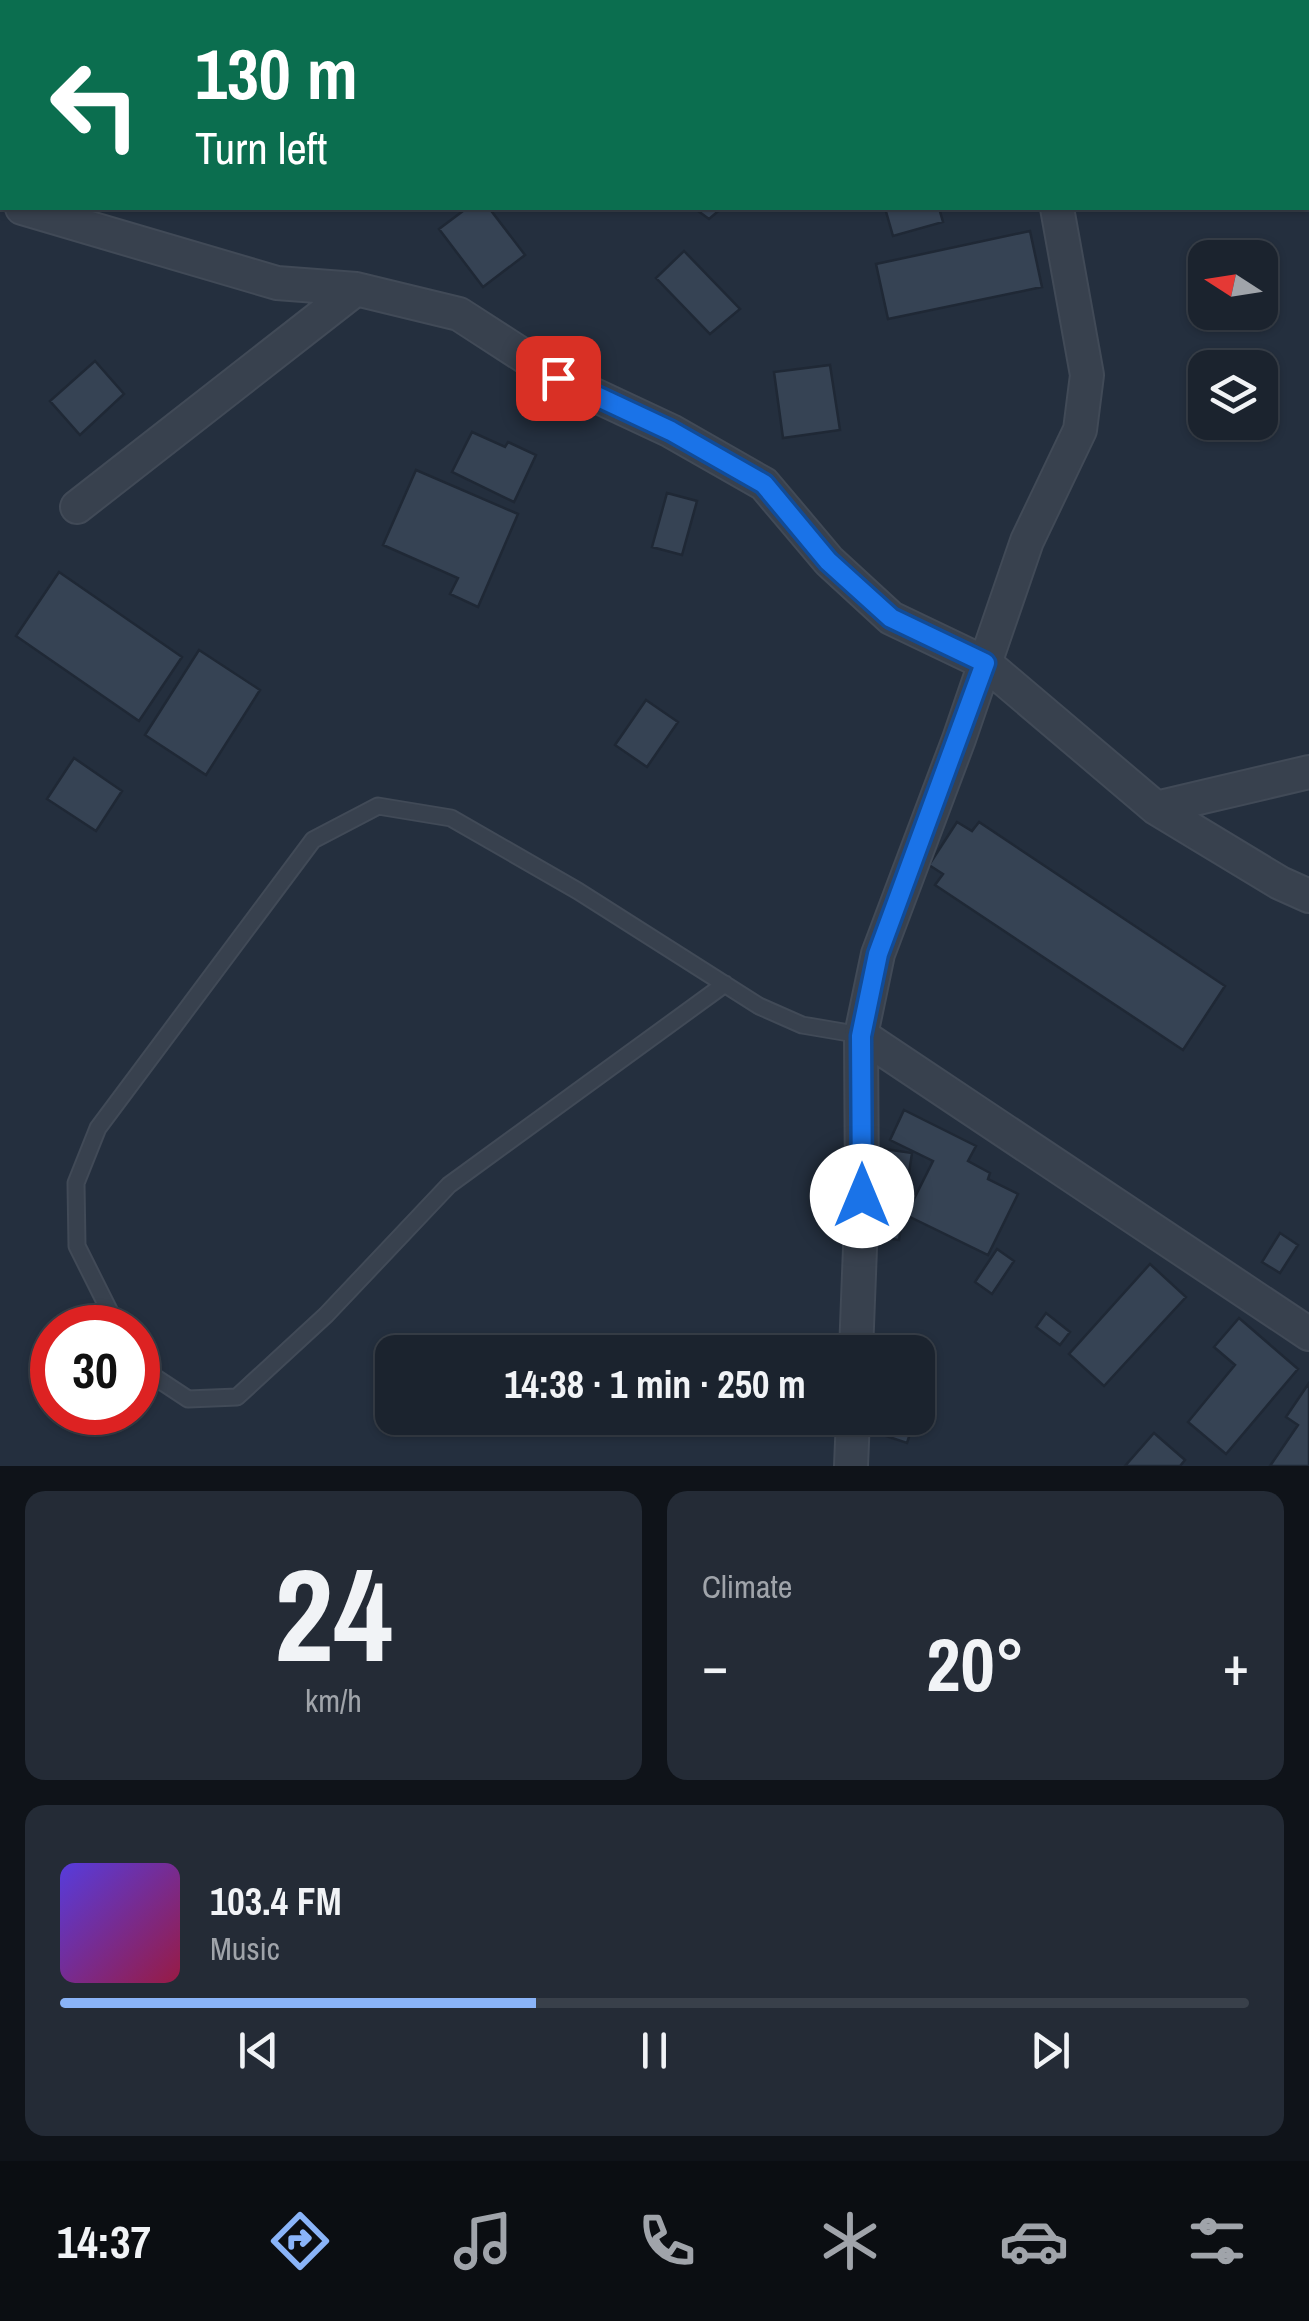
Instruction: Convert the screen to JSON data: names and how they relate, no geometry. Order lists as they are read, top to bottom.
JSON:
{
  "north": "left",
  "page": {
    "turn": ["130 m", "Turn left"],
    "limit": "30",
    "trip": "14:38 · 1 min · 250 m",
    "tile": [
      ["24", "km/h"],
      "Climate"
    ],
    "heat": ["−", "20°", "+"],
    "song": ["103.4 FM", "Music"],
    "tabs": "14:37"
  }
}
